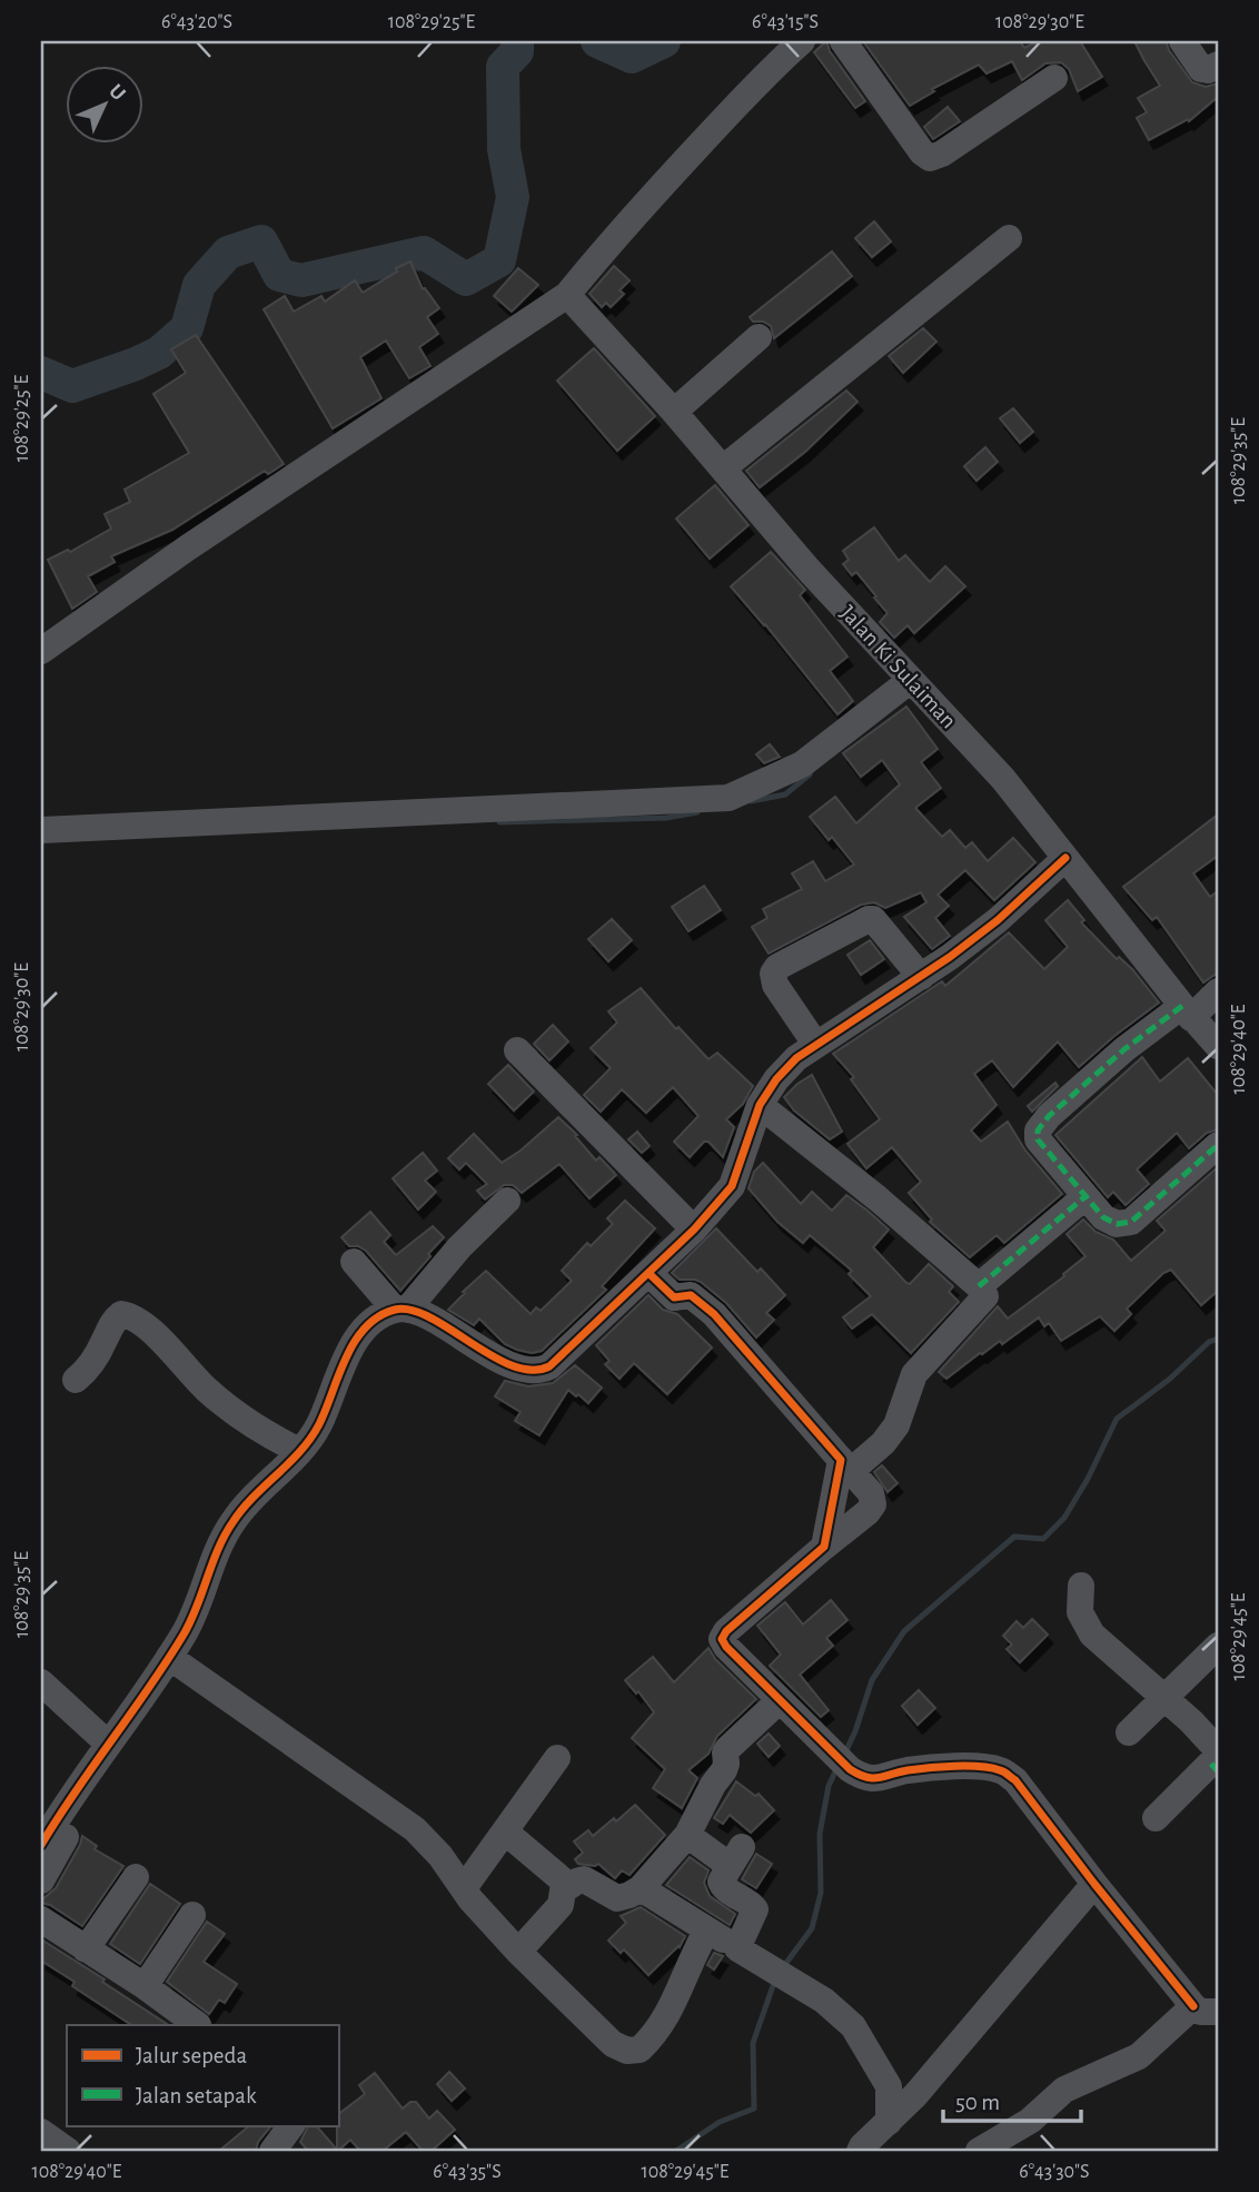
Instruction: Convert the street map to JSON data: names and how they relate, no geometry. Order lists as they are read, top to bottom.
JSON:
{
  "streets": {
    "street": ["Jalan Ki Sulaiman"]
  },
  "legend": ["Jalur sepeda", "Jalan setapak"],
  "scale_bar": "50 m",
  "north": "top right",
  "coordinates": [
    "6°43'20\"S",
    "108°29'25\"E",
    "6°43'15\"S",
    "108°29'30\"E",
    "108°29'35\"E",
    "108°29'40\"E",
    "108°29'45\"E",
    "6°43'35\"S",
    "6°43'30\"S"
  ]
}
